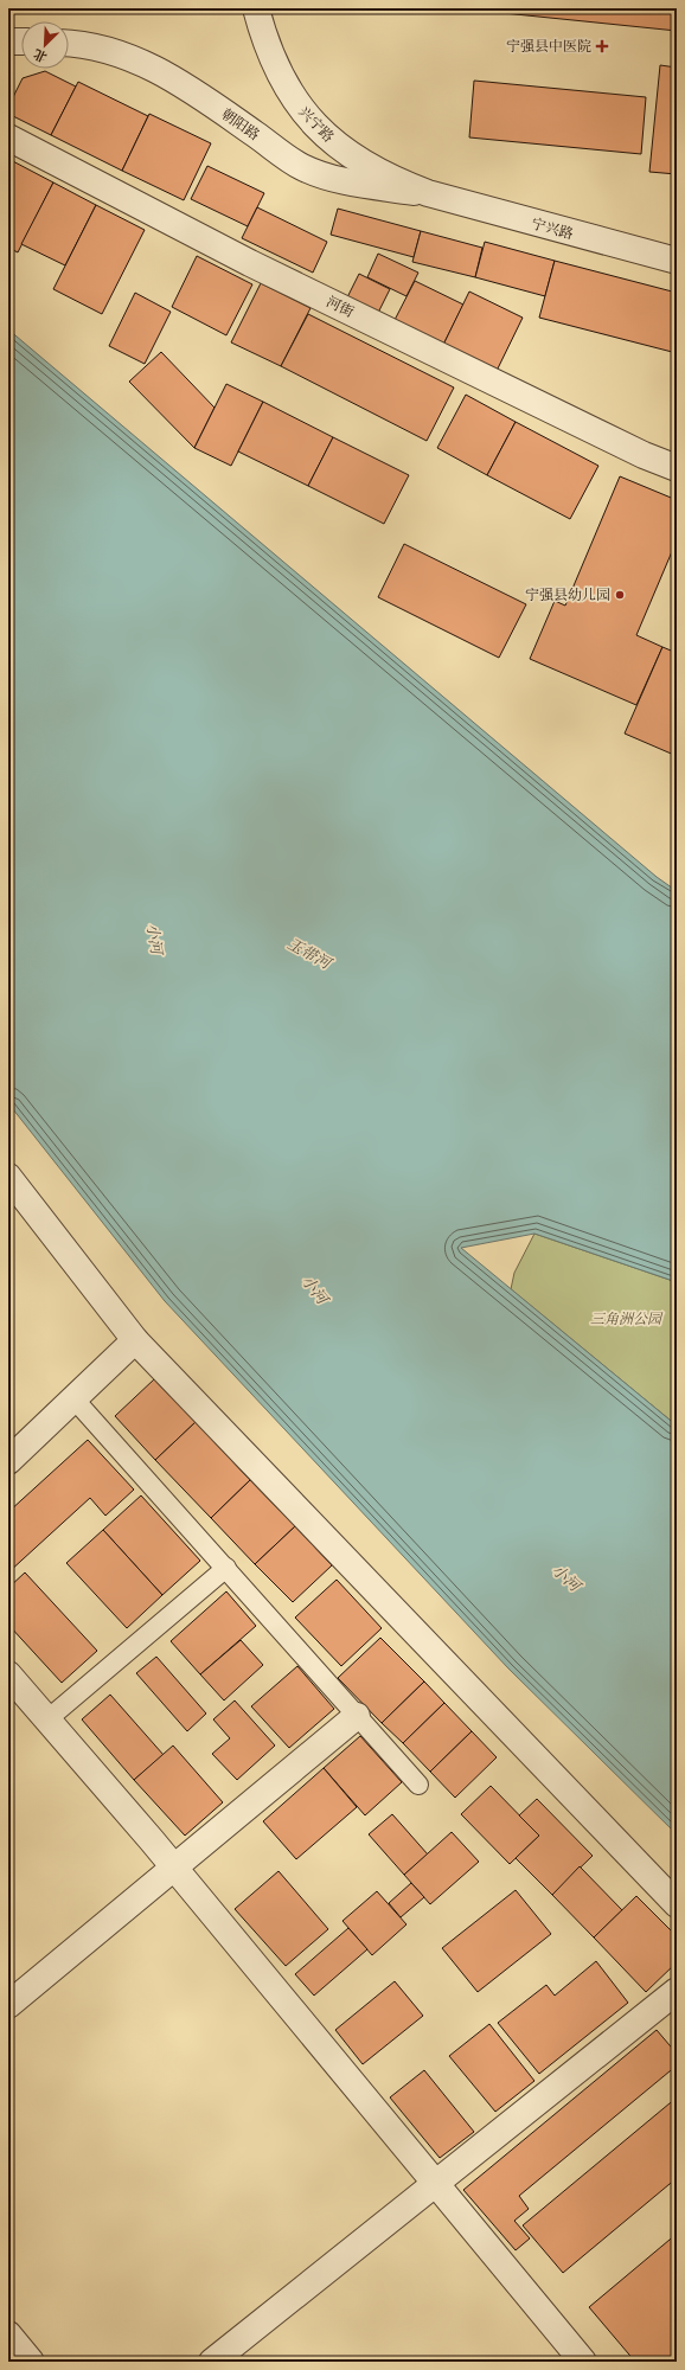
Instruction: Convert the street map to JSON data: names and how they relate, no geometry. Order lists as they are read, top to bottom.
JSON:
{
  "streets": {
    "street": [
      "朝阳路",
      "兴宁路",
      "宁兴路",
      "河街"
    ]
  },
  "crossings": [
    ["朝阳路", "兴宁路"],
    ["朝阳路", "宁兴路"],
    ["兴宁路", "宁兴路"]
  ],
  "water": ["小河", "玉带河"],
  "parks": ["三角洲公园"],
  "places": {
    "health": ["宁强县中医院"],
    "other": ["宁强县幼儿园"]
  },
  "north": "bottom left"
}
